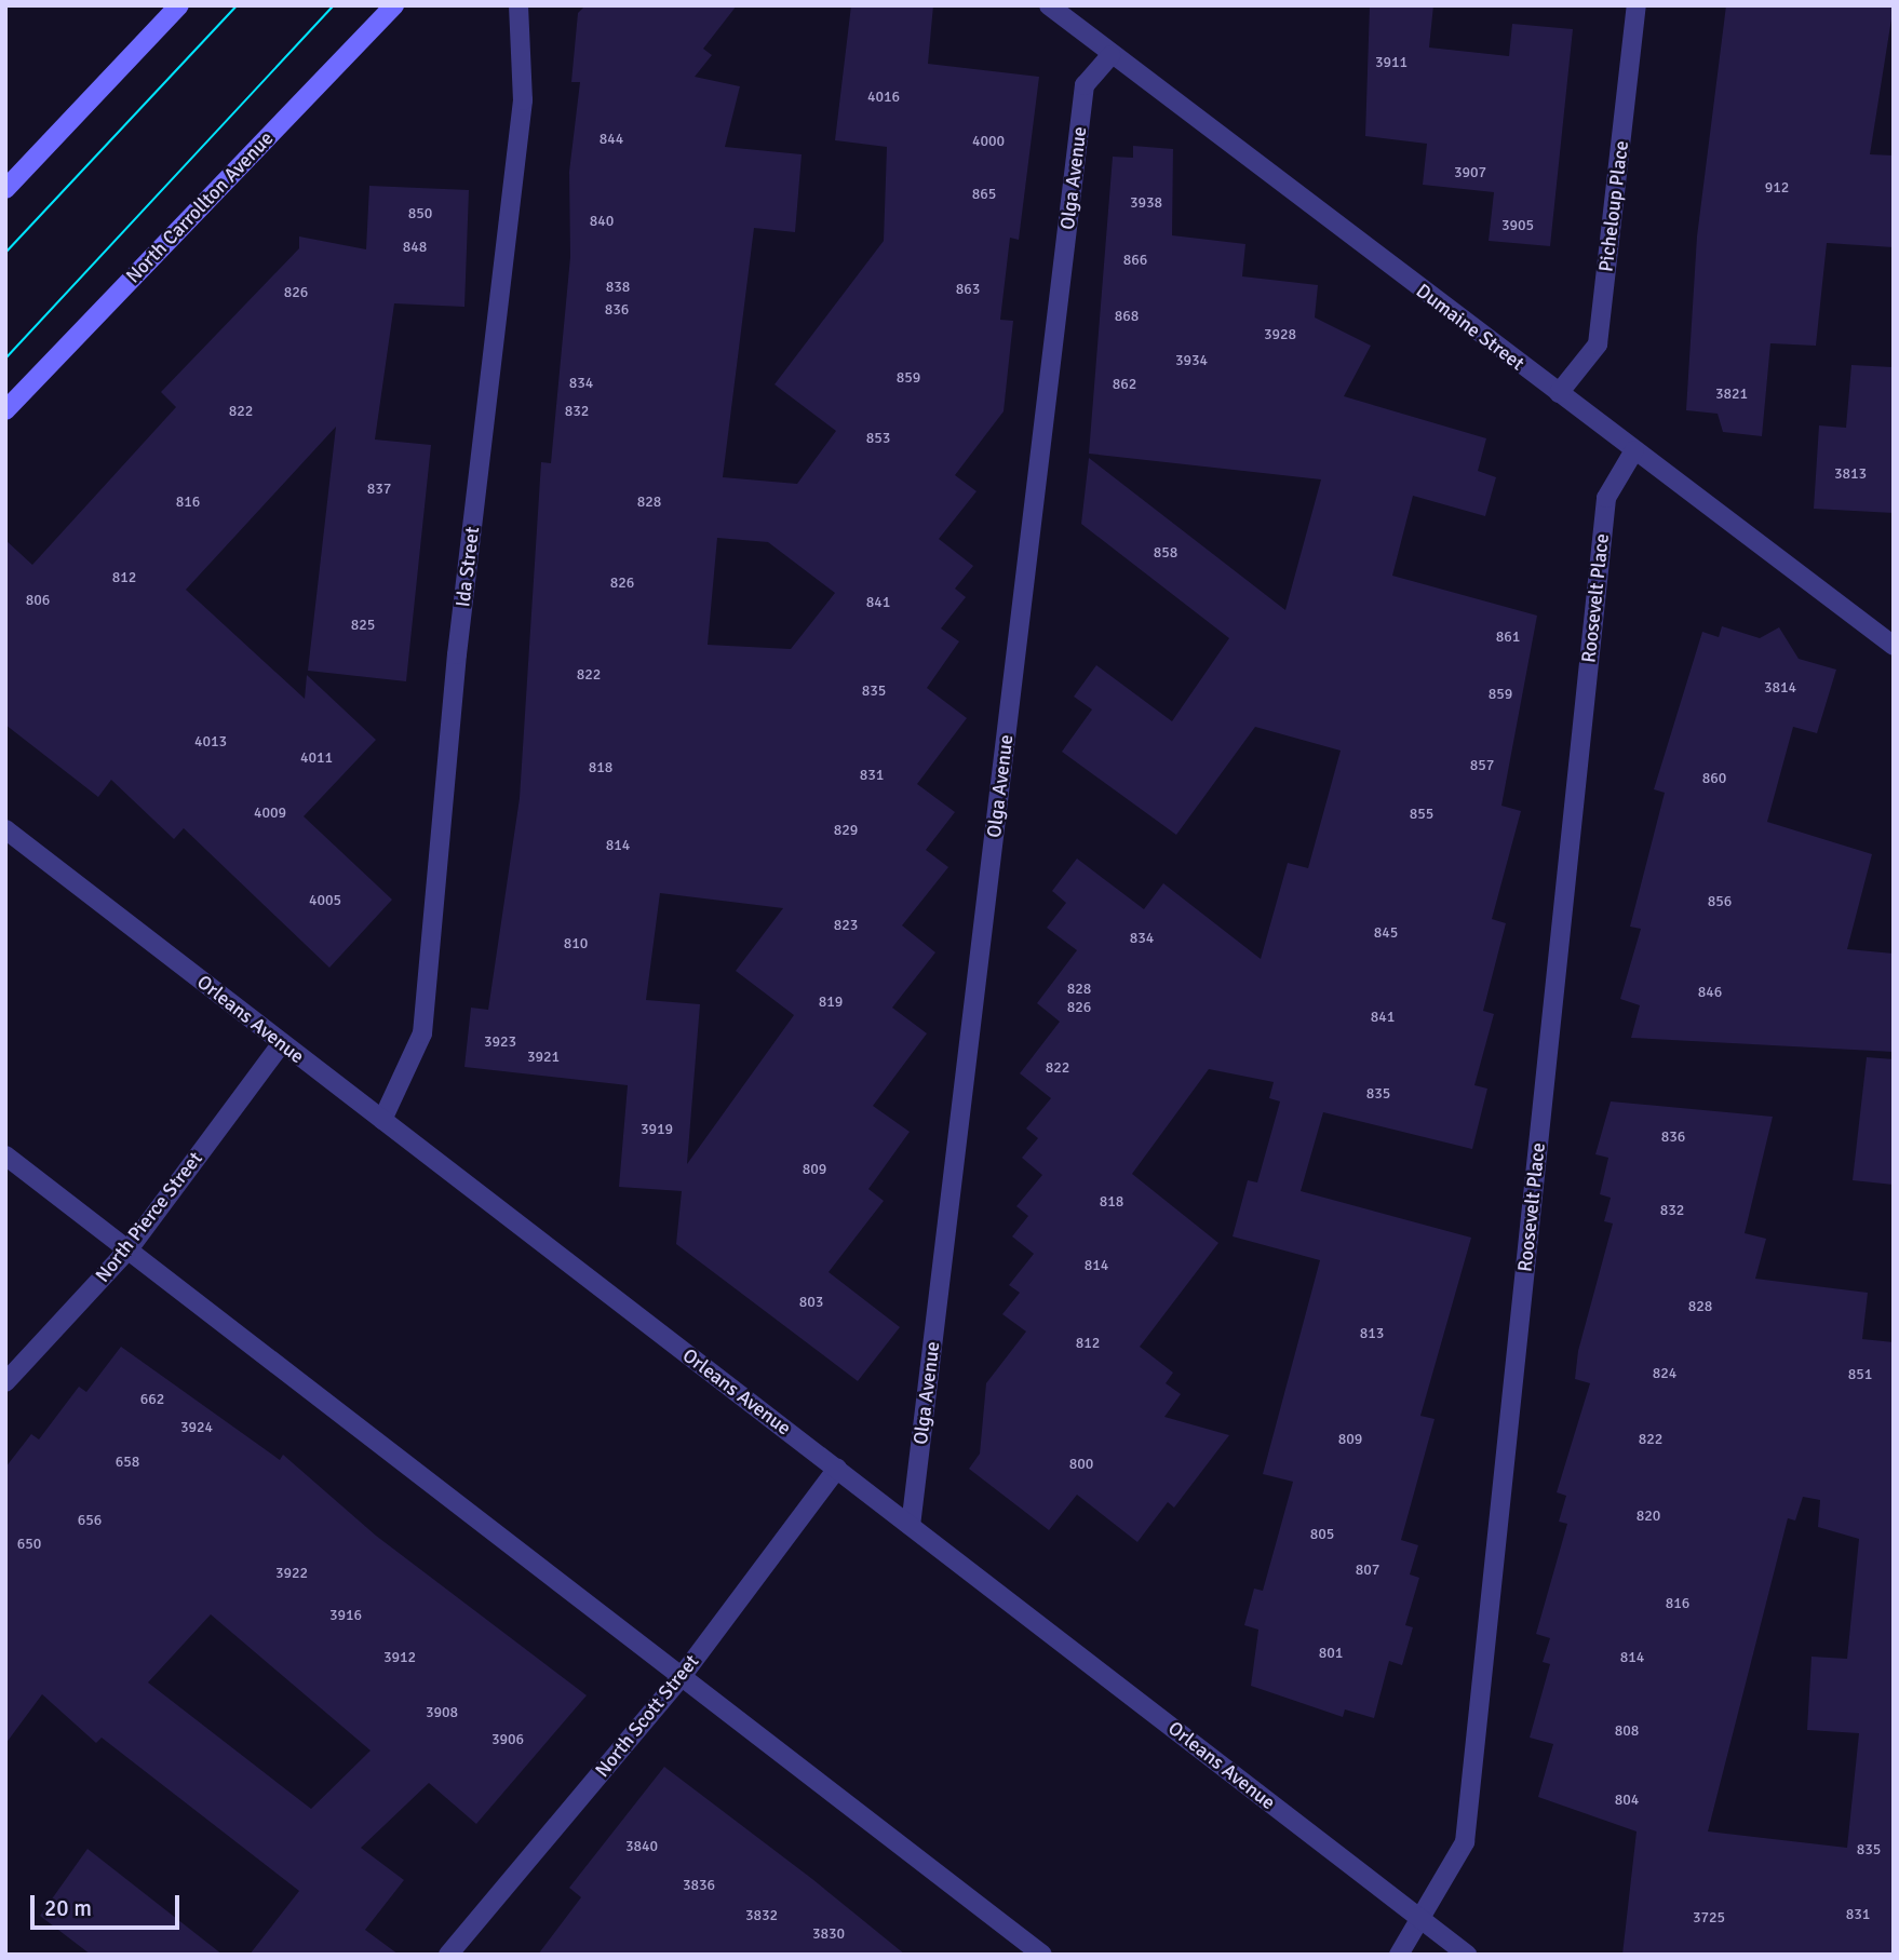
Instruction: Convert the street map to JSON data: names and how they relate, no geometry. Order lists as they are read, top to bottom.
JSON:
{
  "streets": {
    "main road": ["North Carrollton Avenue"],
    "street": [
      "Olga Avenue",
      "Picheloup Place",
      "Dumaine Street",
      "Ida Street",
      "Roosevelt Place",
      "Orleans Avenue",
      "North Pierce Street",
      "North Scott Street"
    ]
  },
  "crossings": [
    ["Olga Avenue", "Dumaine Street"],
    ["Olga Avenue", "Orleans Avenue"],
    ["Picheloup Place", "Dumaine Street"],
    ["Dumaine Street", "Roosevelt Place"],
    ["Ida Street", "Orleans Avenue"],
    ["Roosevelt Place", "Orleans Avenue"],
    ["Orleans Avenue", "North Pierce Street"],
    ["Orleans Avenue", "North Scott Street"]
  ],
  "house_numbers": [
    "3911",
    "4016",
    "844",
    "4000",
    "3907",
    "912",
    "865",
    "3938",
    "850",
    "840",
    "3905",
    "848",
    "866",
    "838",
    "863",
    "826",
    "836",
    "868",
    "3928",
    "3934",
    "859",
    "834",
    "862",
    "3821",
    "822",
    "832",
    "853",
    "3813",
    "837",
    "816",
    "828",
    "858",
    "812",
    "826",
    "806",
    "841",
    "825",
    "861",
    "822",
    "3814",
    "835",
    "859",
    "4013",
    "4011",
    "857",
    "818",
    "831",
    "860",
    "4009",
    "855",
    "829",
    "814",
    "4005",
    "856",
    "823",
    "845",
    "834",
    "810",
    "828",
    "846",
    "819",
    "826",
    "841",
    "3923",
    "3921",
    "822",
    "835",
    "3919",
    "836",
    "809",
    "818",
    "832",
    "814",
    "803",
    "828",
    "813",
    "812",
    "824",
    "851",
    "662",
    "3924",
    "809",
    "822",
    "658",
    "800",
    "820",
    "656",
    "805",
    "650",
    "807",
    "3922",
    "816",
    "3916",
    "801",
    "3912",
    "814",
    "3908",
    "808",
    "3906",
    "804",
    "3840",
    "835",
    "3836",
    "831",
    "3832",
    "3725",
    "3830"
  ],
  "scale_bar": "20 m"
}
